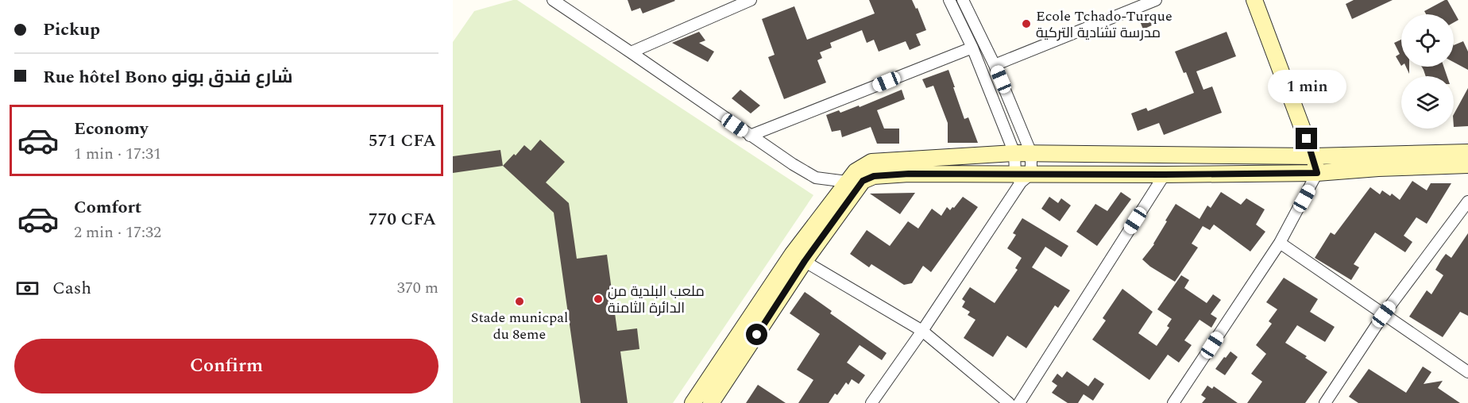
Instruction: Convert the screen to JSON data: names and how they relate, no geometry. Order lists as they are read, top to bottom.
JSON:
{
  "places": ["Ecole Tchado-Turque مدرسة تشادية التركية", "ملعب البلدية من الدائرة الثامنة", "Stade municpal du 8eme"],
  "page": {
    "banner": ["Pickup", "Rue hôtel Bono شارع فندق بونو"],
    "bubble": "1 min",
    "list": [
      {
        "name": "Economy",
        "note": "1 min · 17:31",
        "value": "571 CFA"
      },
      {
        "name": "Comfort",
        "note": "2 min · 17:32",
        "value": "770 CFA"
      }
    ],
    "pay": ["Cash", "370 m"],
    "buttons": "Confirm"
  }
}
